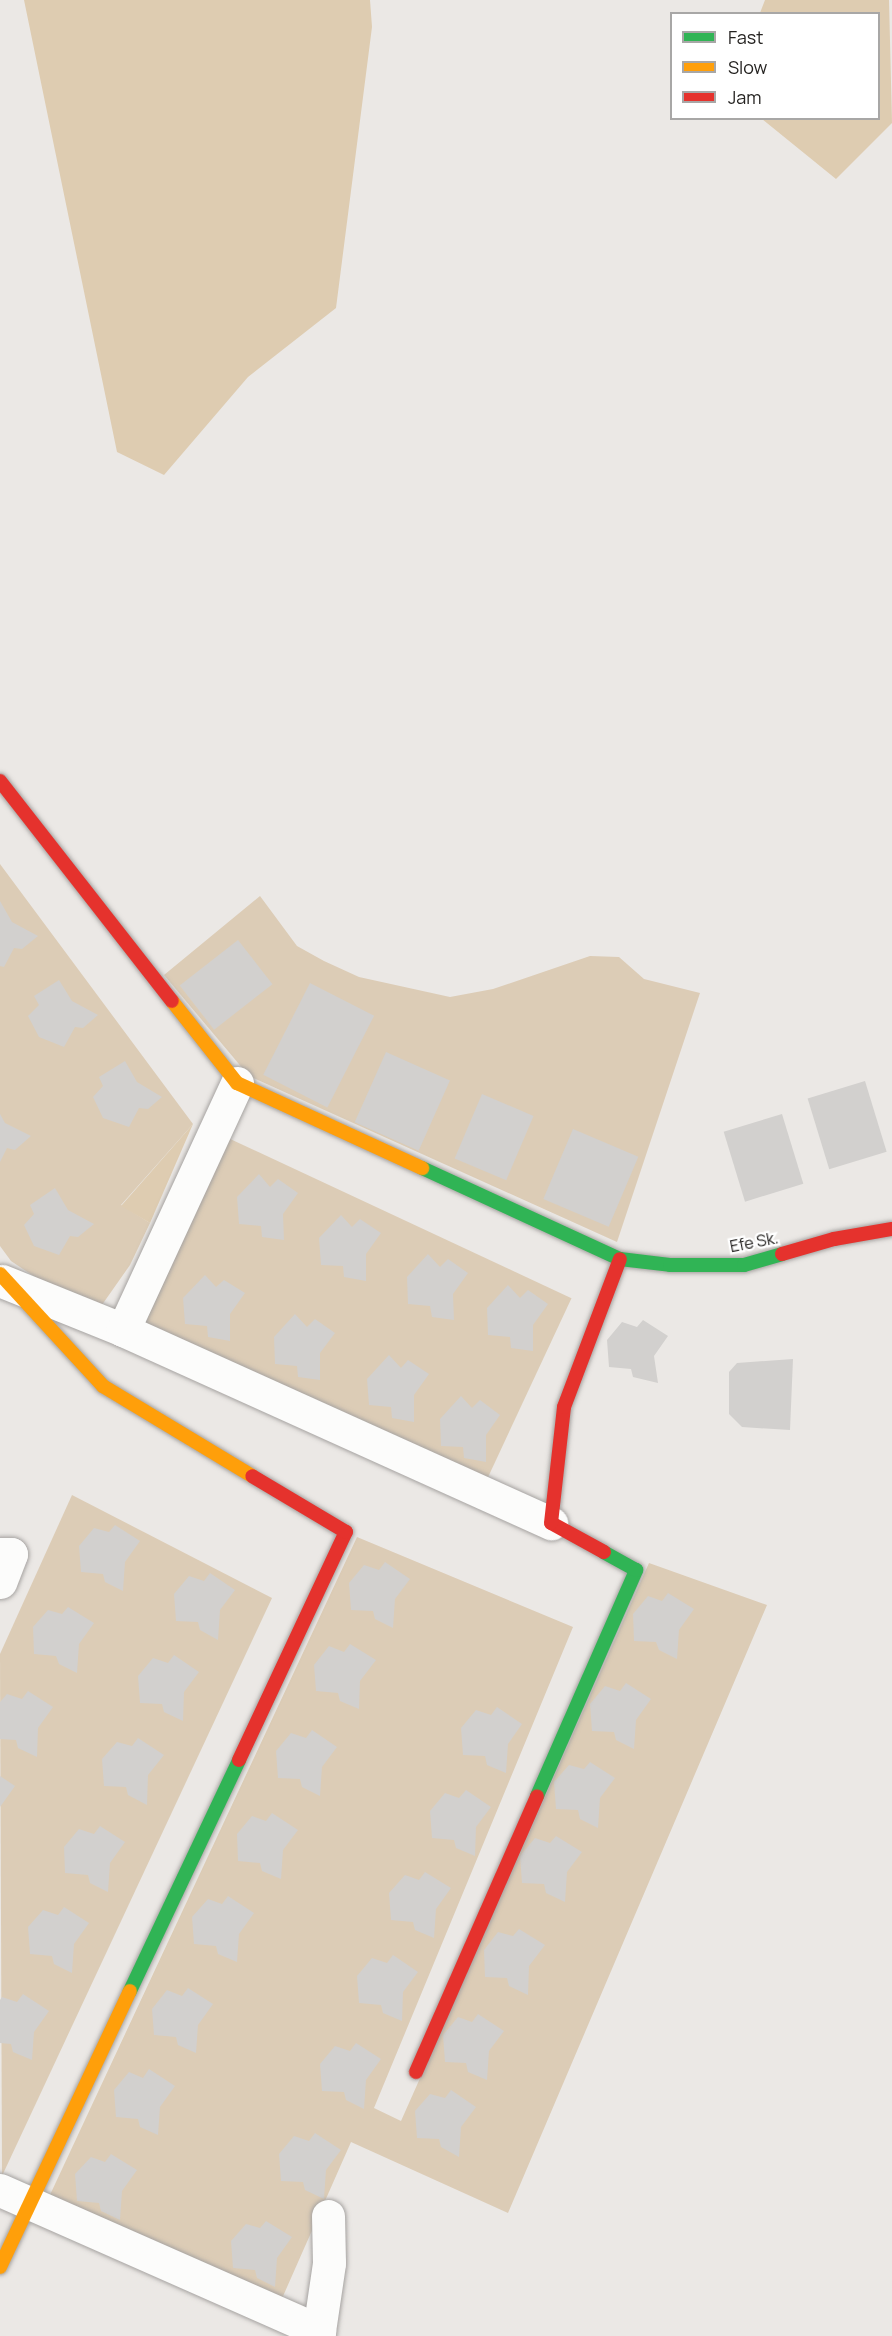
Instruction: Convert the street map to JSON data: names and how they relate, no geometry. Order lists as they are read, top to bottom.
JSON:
{
  "streets": {
    "street": ["Efe Sk."]
  },
  "legend": ["Fast", "Slow", "Jam"]
}
